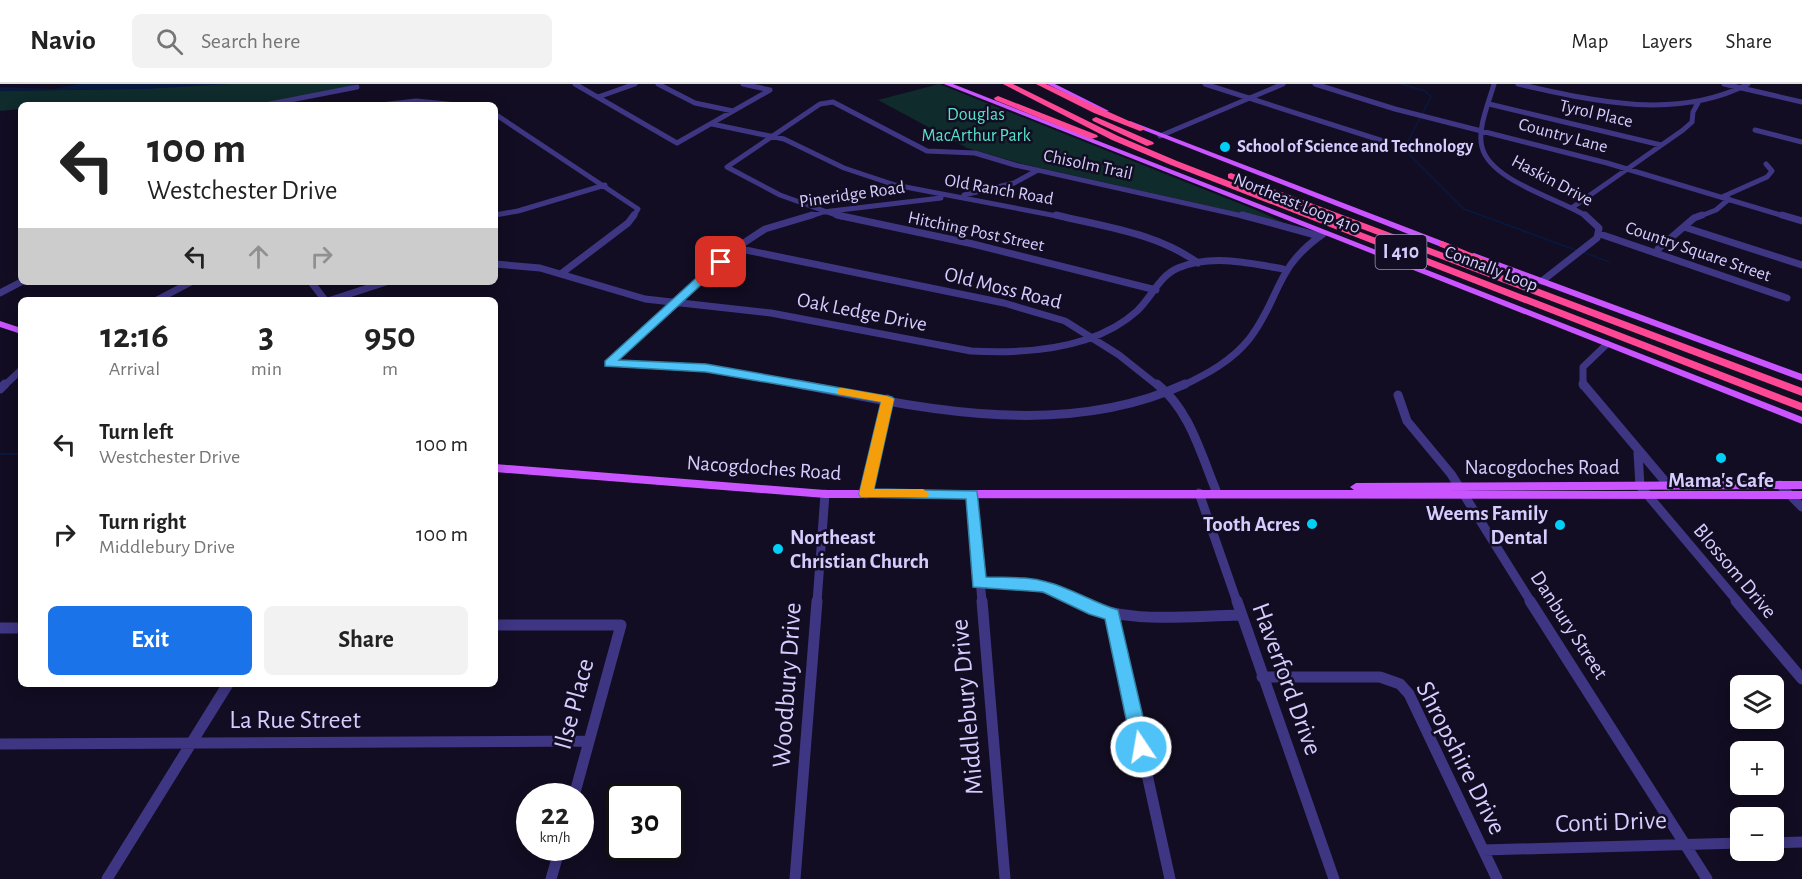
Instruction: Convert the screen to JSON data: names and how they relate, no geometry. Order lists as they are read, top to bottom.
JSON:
{
  "streets": {
    "highway": ["I 410", "Connally Loop"],
    "main road": ["Northeast Loop 410", "Nacogdoches Road"],
    "street": [
      "Tyrol Place",
      "Country Lane",
      "Chisolm Trail",
      "Haskin Drive",
      "Old Ranch Road",
      "Pineridge Road",
      "Hitching Post Street",
      "Country Square Street",
      "Old Moss Road",
      "Oak Ledge Drive",
      "Blossom Drive",
      "Danbury Street",
      "Haverford Drive",
      "Woodbury Drive",
      "Ilse Place",
      "Middlebury Drive",
      "La Rue Street",
      "Shropshire Drive",
      "Conti Drive"
    ]
  },
  "crossings": [
    ["Tyrol Place", "Haskin Drive"],
    ["Country Lane", "Haskin Drive"],
    ["Chisolm Trail", "Old Ranch Road"],
    ["Chisolm Trail", "Pineridge Road"],
    ["Chisolm Trail", "Northeast Loop 410"],
    ["Chisolm Trail", "Hitching Post Street"],
    ["Haskin Drive", "Northeast Loop 410"],
    ["Haskin Drive", "Country Square Street"],
    ["Old Ranch Road", "Pineridge Road"],
    ["Old Ranch Road", "Hitching Post Street"],
    ["Old Ranch Road", "Oak Ledge Drive"],
    ["Pineridge Road", "Hitching Post Street"],
    ["Pineridge Road", "Old Moss Road"],
    ["Pineridge Road", "Oak Ledge Drive"],
    ["Hitching Post Street", "Oak Ledge Drive"],
    ["Old Moss Road", "Oak Ledge Drive"],
    ["Old Moss Road", "Nacogdoches Road"],
    ["Nacogdoches Road", "Blossom Drive"],
    ["Nacogdoches Road", "Danbury Street"],
    ["Nacogdoches Road", "Haverford Drive"],
    ["Nacogdoches Road", "Woodbury Drive"],
    ["Nacogdoches Road", "Middlebury Drive"],
    ["Danbury Street", "Conti Drive"],
    ["Haverford Drive", "Shropshire Drive"],
    ["Ilse Place", "La Rue Street"],
    ["Shropshire Drive", "Conti Drive"]
  ],
  "parks": ["Douglas MacArthur Park"],
  "places": [
    "School of Science and Technology",
    "Mama's Cafe",
    "Tooth Acres",
    "Weems Family Dental",
    "Northeast Christian Church"
  ],
  "page": {
    "header": "Navio",
    "search": "Search here",
    "nav": ["Map", "Layers", "Share"],
    "turn": ["100 m", "Westchester Drive"],
    "eta": [
      "12:16",
      "Arrival",
      "3",
      "min",
      "950",
      "m"
    ],
    "list": [
      {
        "name": "Turn left",
        "note": "Westchester Drive",
        "value": "100 m"
      },
      {
        "name": "Turn right",
        "note": "Middlebury Drive",
        "value": "100 m"
      }
    ],
    "buttons": ["Exit", "Share"],
    "map_buttons": ["+", "−"],
    "speed": "22 km/h",
    "limit": "30"
  }
}
